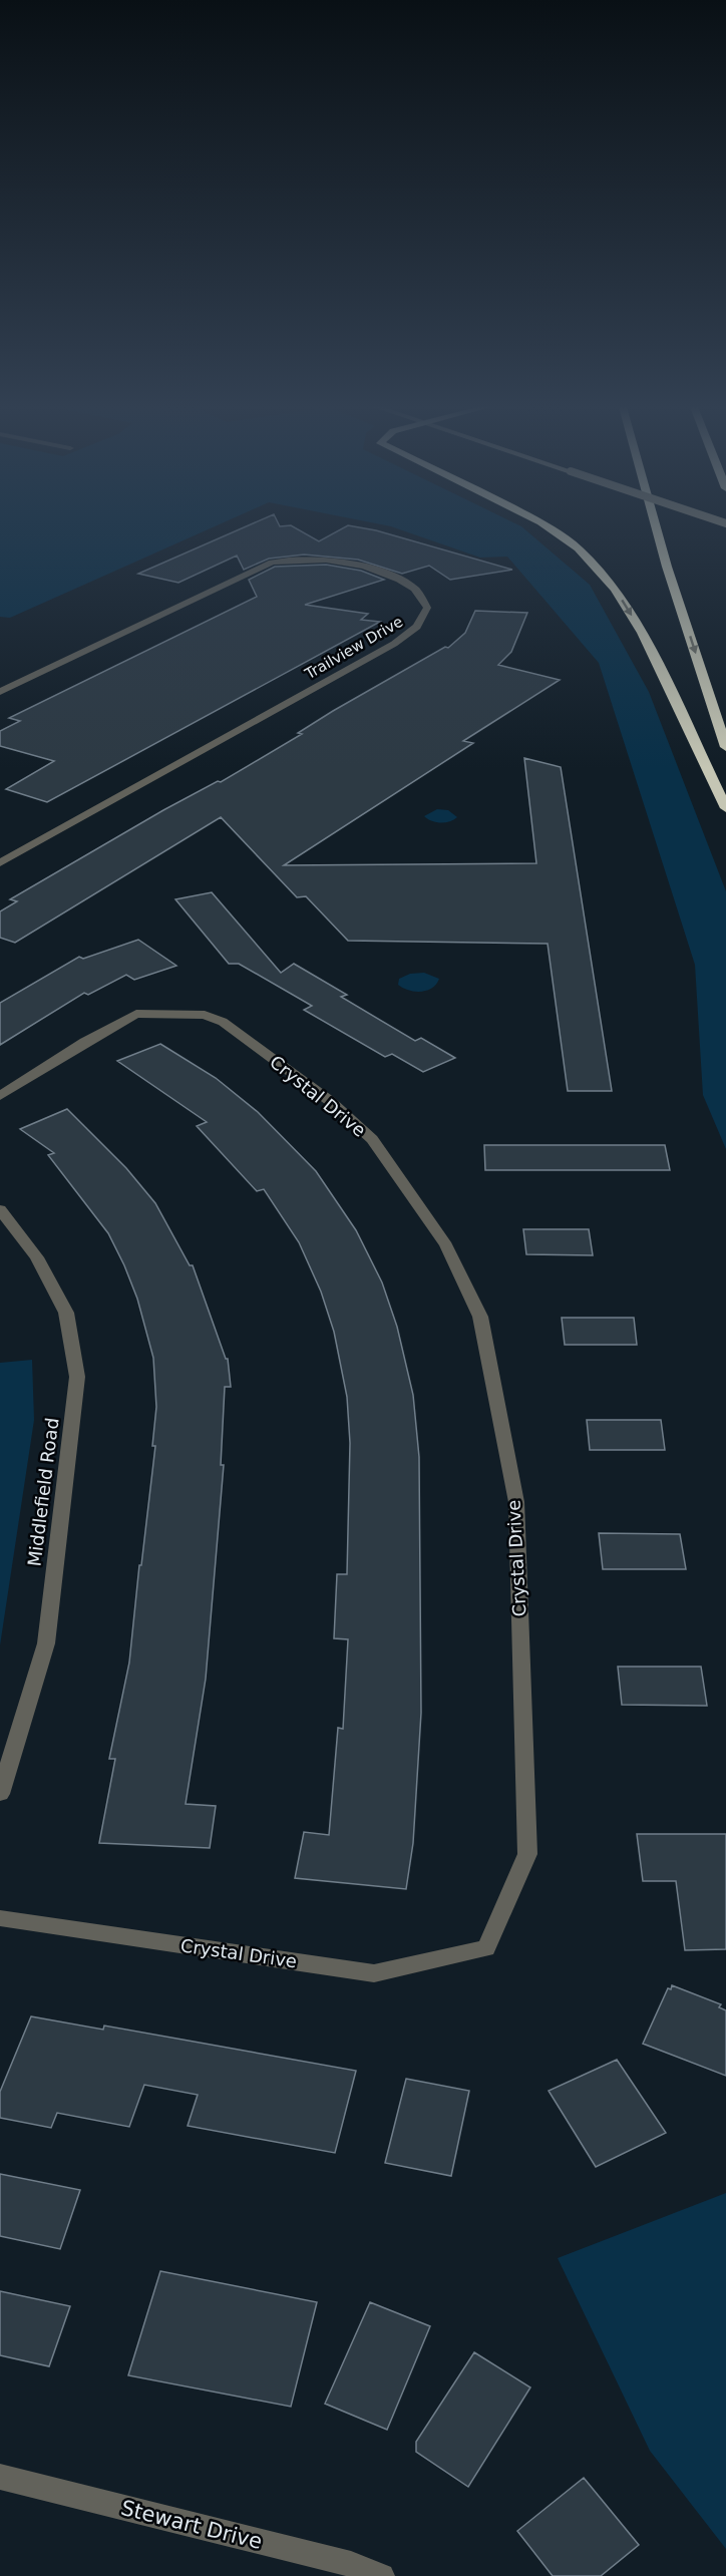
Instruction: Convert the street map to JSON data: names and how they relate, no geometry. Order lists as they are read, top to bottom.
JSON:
{
  "streets": {
    "street": [
      "Trailview Drive",
      "Crystal Drive",
      "Middlefield Road",
      "Stewart Drive"
    ]
  }
}
